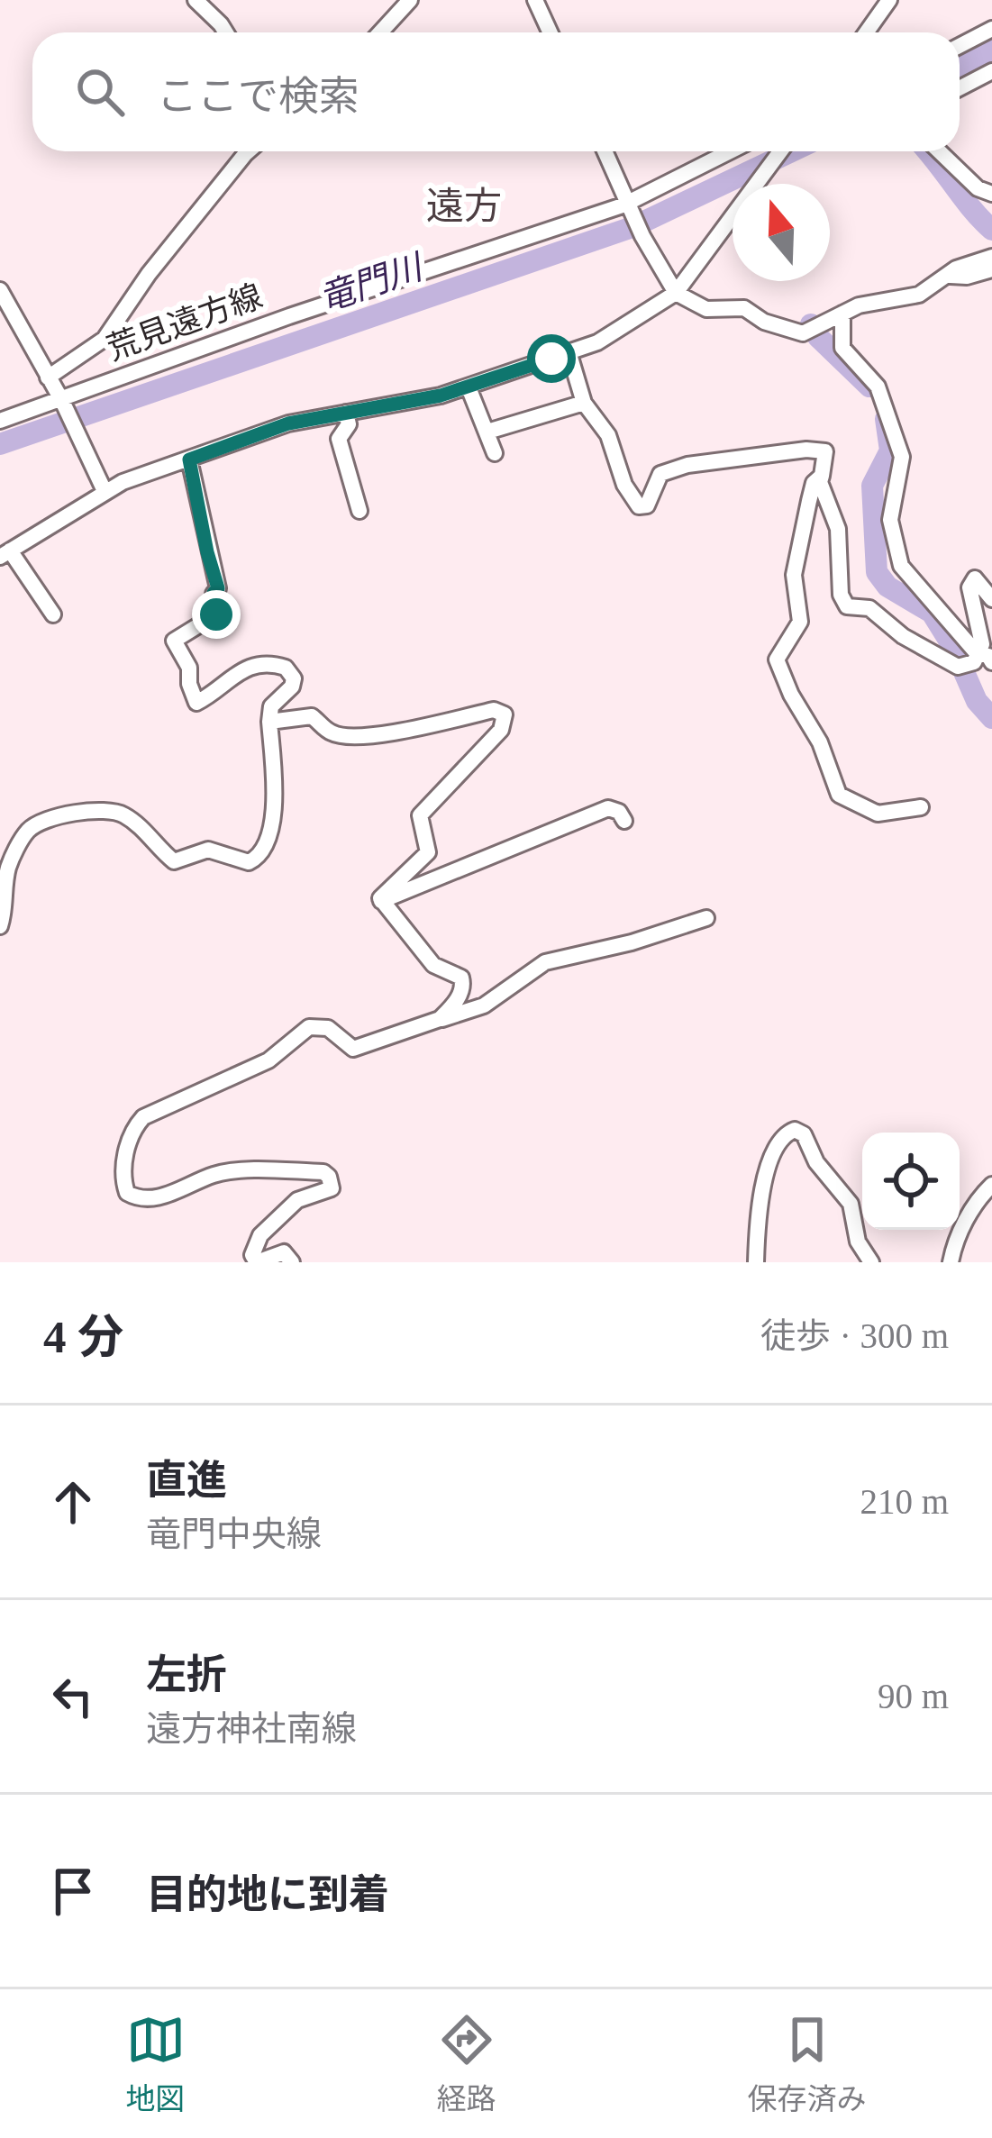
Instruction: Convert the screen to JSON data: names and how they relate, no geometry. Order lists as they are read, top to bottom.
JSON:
{
  "streets": {
    "street": ["荒見遠方線"]
  },
  "districts": ["遠方"],
  "water": ["竜門川"],
  "north": "top",
  "page": {
    "search": "ここで検索",
    "heading": ["4 分", "徒歩 · 300 m"],
    "list": [
      ["直進", "竜門中央線", "210 m"],
      ["左折", "遠方神社南線", "90 m"],
      "目的地に到着"
    ],
    "nav": ["地図", "経路", "保存済み"]
  }
}
